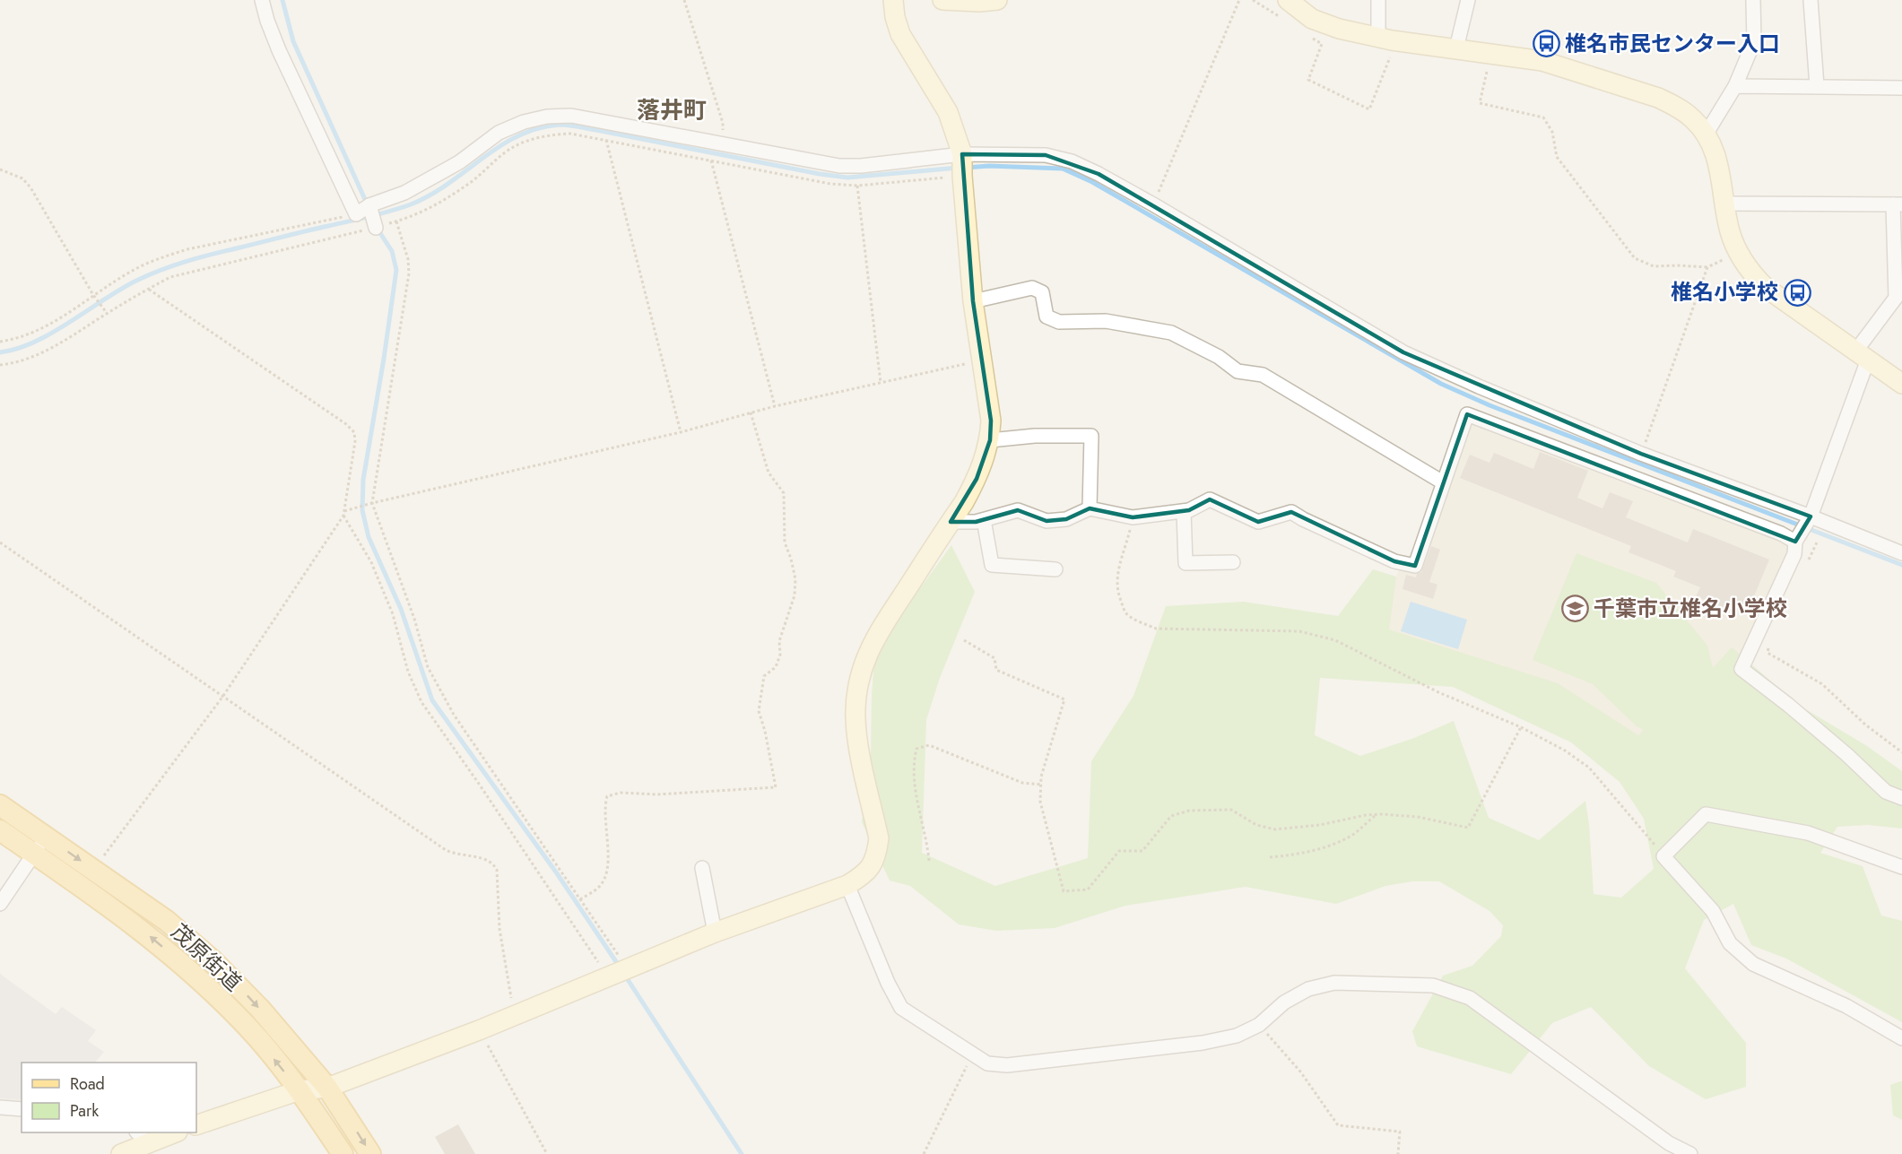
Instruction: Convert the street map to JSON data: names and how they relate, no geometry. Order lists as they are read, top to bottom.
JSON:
{
  "streets": {
    "main road": ["茂原街道"]
  },
  "districts": ["落井町"],
  "places": {
    "bus stop": ["椎名市民センター入口", "椎名小学校"],
    "school or university": ["千葉市立椎名小学校"]
  },
  "legend": ["Road", "Park"]
}
